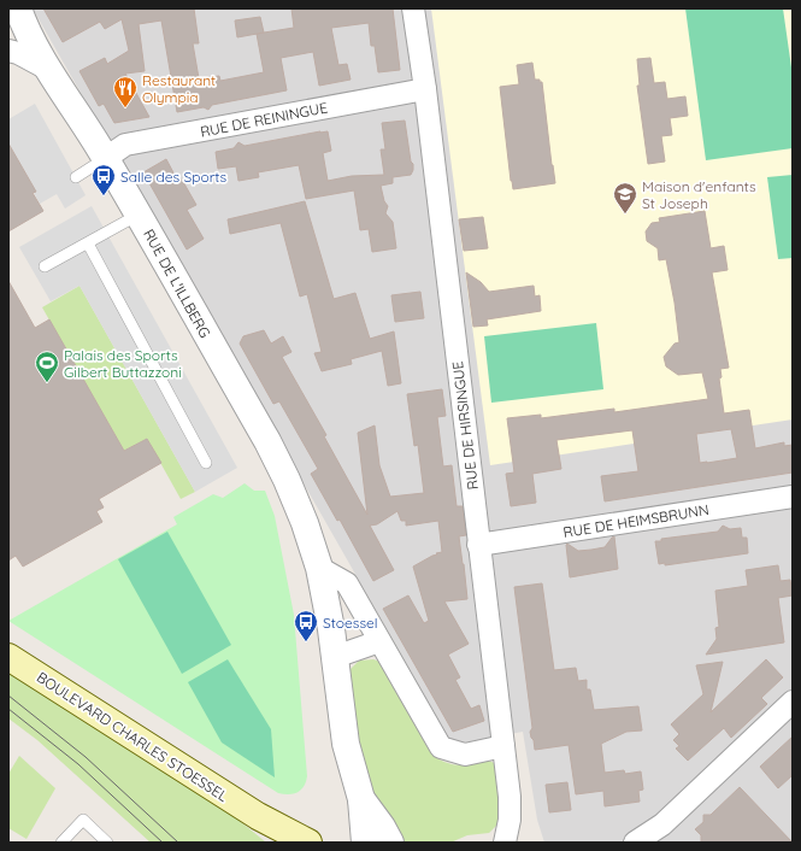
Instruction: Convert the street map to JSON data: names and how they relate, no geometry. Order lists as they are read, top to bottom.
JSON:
{
  "streets": {
    "main road": ["BOULEVARD CHARLES STOESSEL"],
    "street": [
      "RUE DE REININGUE",
      "RUE DE L'ILLBERG",
      "RUE DE HIRSINGUE",
      "RUE DE HEIMSBRUNN"
    ]
  },
  "crossings": [
    ["RUE DE REININGUE", "RUE DE L'ILLBERG"],
    ["RUE DE REININGUE", "RUE DE HIRSINGUE"],
    ["RUE DE HIRSINGUE", "RUE DE HEIMSBRUNN"]
  ],
  "places": {
    "restaurant": ["Restaurant Olympia"],
    "bus stop": ["Salle des Sports", "Stoessel"],
    "school or university": ["Maison d'enfants St Joseph"],
    "sports": ["Palais des Sports Gilbert Buttazzoni"]
  }
}
